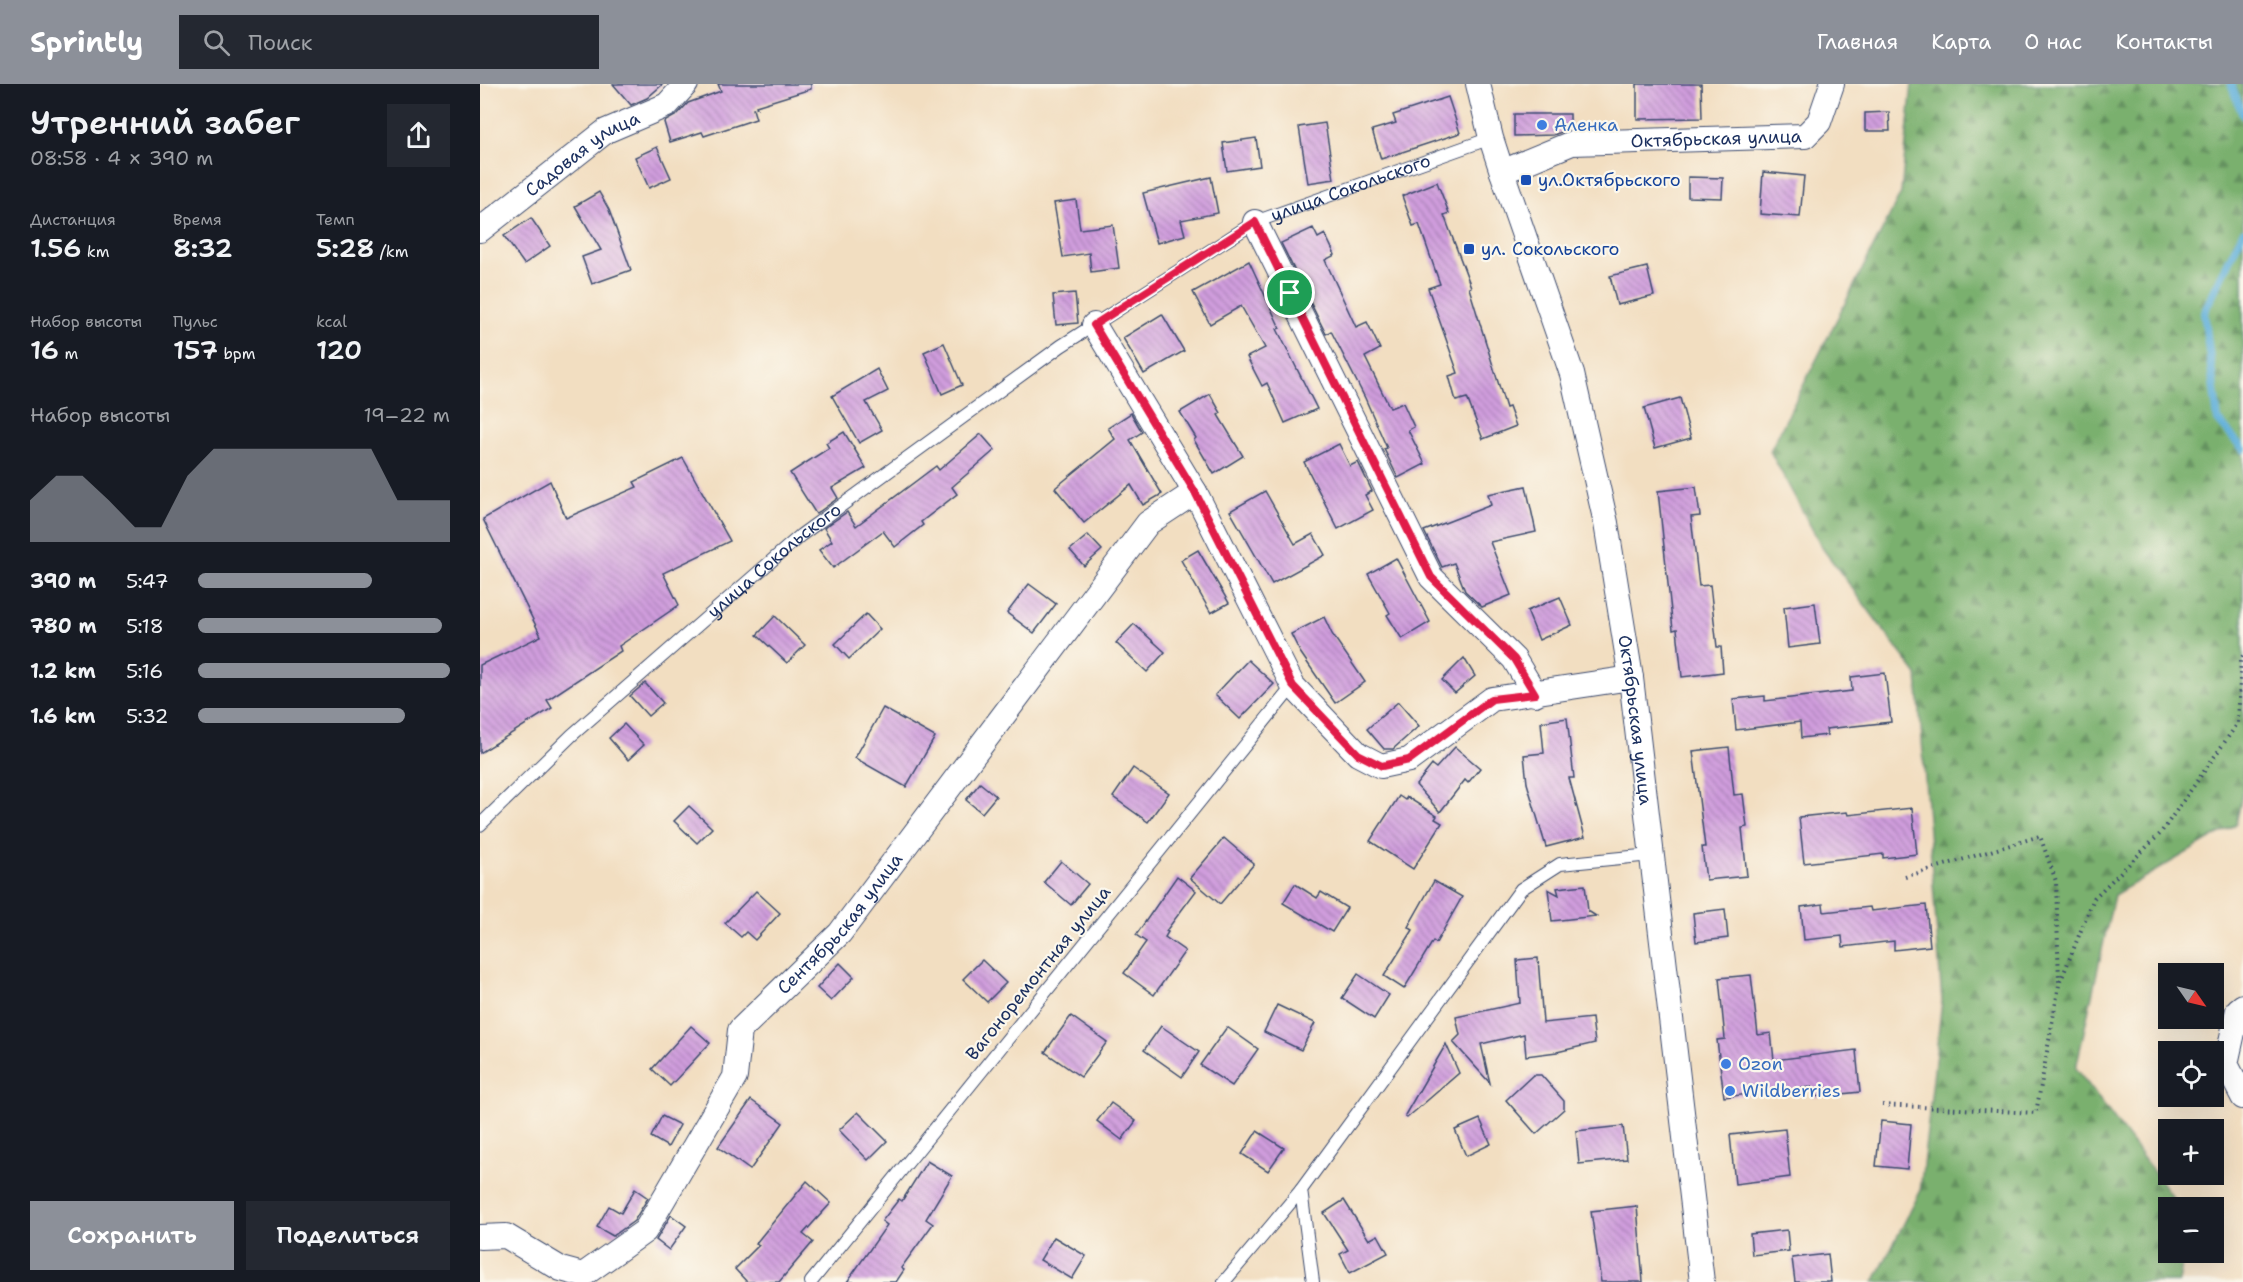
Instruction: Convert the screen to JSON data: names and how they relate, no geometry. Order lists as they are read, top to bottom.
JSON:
{
  "streets": {
    "street": ["Октябрьская улица", "Садовая улица", "Сентябрьская улица"],
    "lane": ["улица Сокольского", "Вагоноремонтная улица"]
  },
  "crossings": [
    ["Октябрьская улица", "улица Сокольского"]
  ],
  "places": {
    "other": ["Аленка", "Ozon", "Wildberries"],
    "transit": ["ул.Октябрьского", "ул. Сокольского"]
  },
  "north": "bottom right",
  "page": {
    "header": "Sprintly",
    "search": "Поиск",
    "nav": [
      "Главная",
      "Карта",
      "О нас",
      "Контакты"
    ],
    "heading": ["Утренний забег", "08:58 · 4 × 390 m"],
    "stats": [
      ["Дистанция", "1.56 km"],
      ["Время", "8:32"],
      ["Темп", "5:28 /km"],
      ["Набор высоты", "16 m"],
      ["Пульс", "157 bpm"],
      ["kcal", "120"]
    ],
    "chart": ["Набор высоты", "19–22 m"],
    "list": [
      {
        "name": "390 m",
        "note": "5:47"
      },
      {
        "name": "780 m",
        "note": "5:18"
      },
      {
        "name": "1.2 km",
        "note": "5:16"
      },
      {
        "name": "1.6 km",
        "note": "5:32"
      }
    ],
    "map_buttons": ["+", "−"],
    "buttons": ["Сохранить", "Поделиться"]
  }
}
